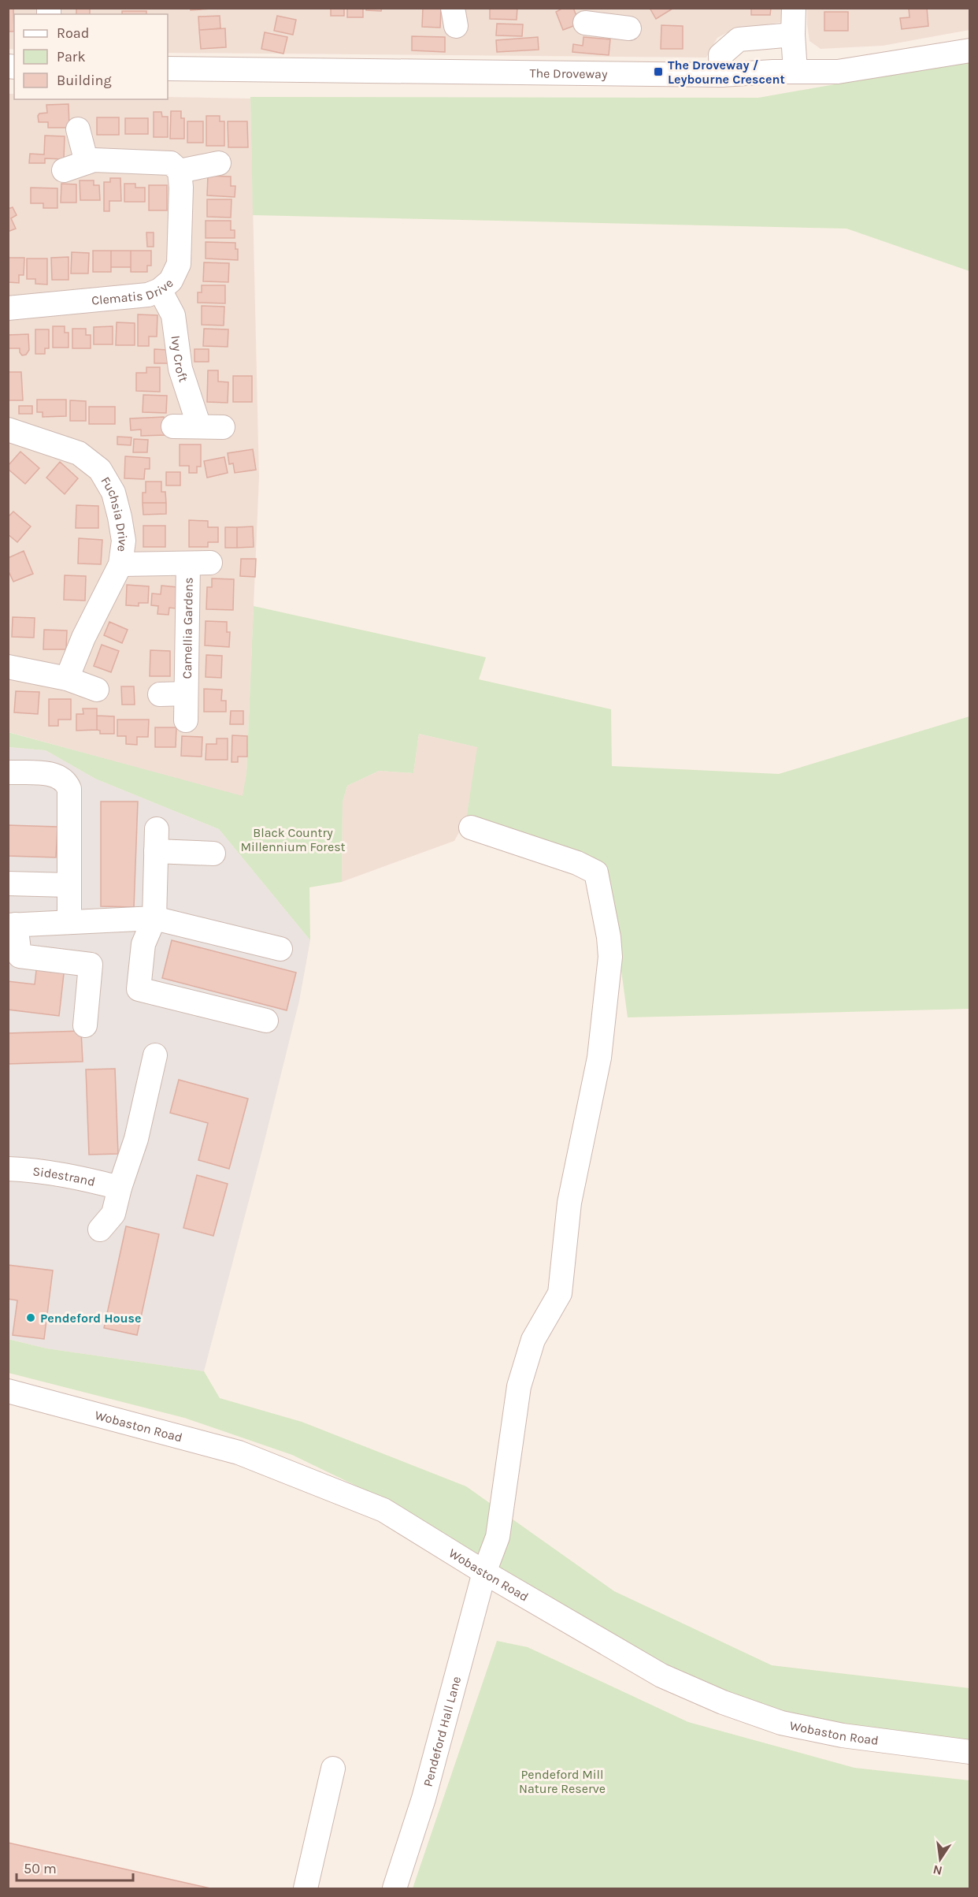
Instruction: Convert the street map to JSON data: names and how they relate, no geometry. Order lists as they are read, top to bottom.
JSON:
{
  "streets": {
    "street": [
      "The Droveway",
      "Clematis Drive",
      "Ivy Croft",
      "Fuchsia Drive",
      "Camellia Gardens",
      "Sidestrand",
      "Wobaston Road",
      "Pendeford Hall Lane"
    ]
  },
  "crossings": [
    ["Clematis Drive", "Ivy Croft"],
    ["Fuchsia Drive", "Camellia Gardens"],
    ["Wobaston Road", "Pendeford Hall Lane"]
  ],
  "parks": ["Black Country Millennium Forest", "Pendeford Mill Nature Reserve"],
  "places": {
    "transit": ["The Droveway / Leybourne Crescent"],
    "other": ["Pendeford House"]
  },
  "legend": ["Road", "Park", "Building"],
  "scale_bar": "50 m",
  "north": "bottom"
}
